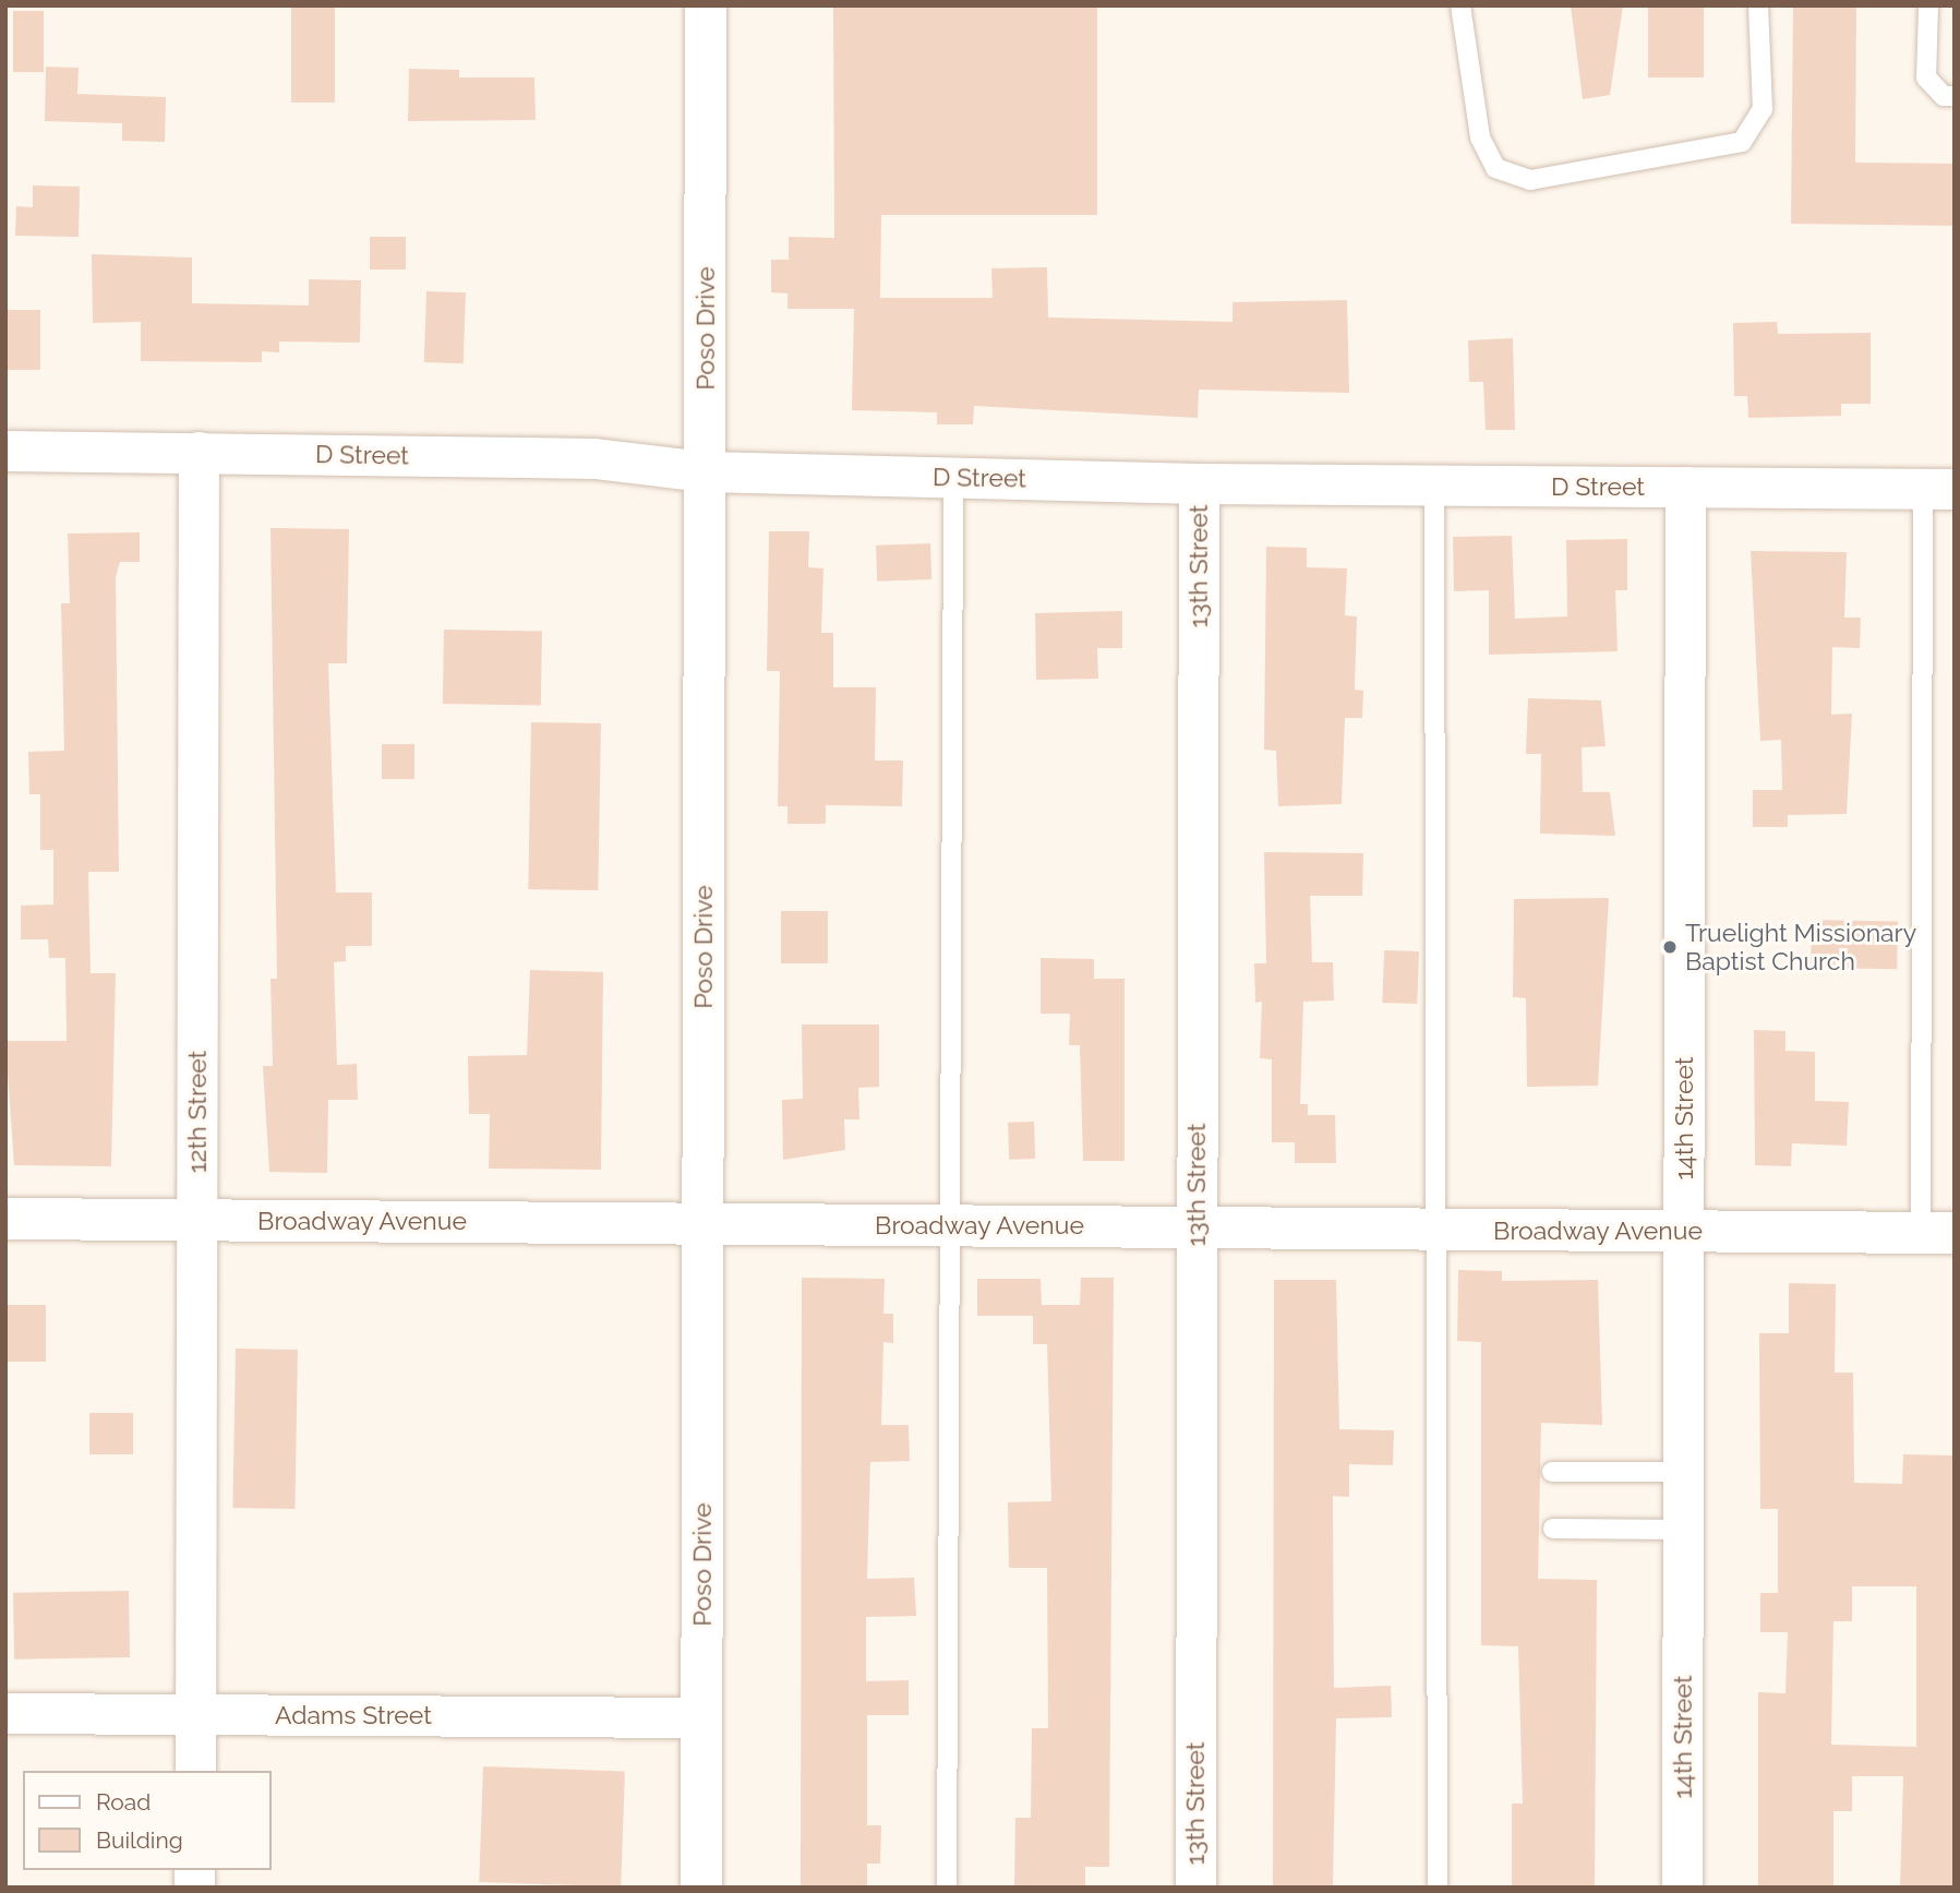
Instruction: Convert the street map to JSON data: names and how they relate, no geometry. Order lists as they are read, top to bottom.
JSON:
{
  "streets": {
    "street": [
      "Poso Drive",
      "D Street",
      "13th Street",
      "12th Street",
      "14th Street",
      "Broadway Avenue",
      "Adams Street"
    ]
  },
  "crossings": [
    ["Poso Drive", "D Street"],
    ["Poso Drive", "Broadway Avenue"],
    ["Poso Drive", "Adams Street"],
    ["D Street", "13th Street"],
    ["D Street", "12th Street"],
    ["D Street", "14th Street"],
    ["13th Street", "Broadway Avenue"],
    ["12th Street", "Broadway Avenue"],
    ["12th Street", "Adams Street"],
    ["14th Street", "Broadway Avenue"]
  ],
  "places": ["Truelight Missionary Baptist Church"],
  "legend": ["Road", "Building"]
}
